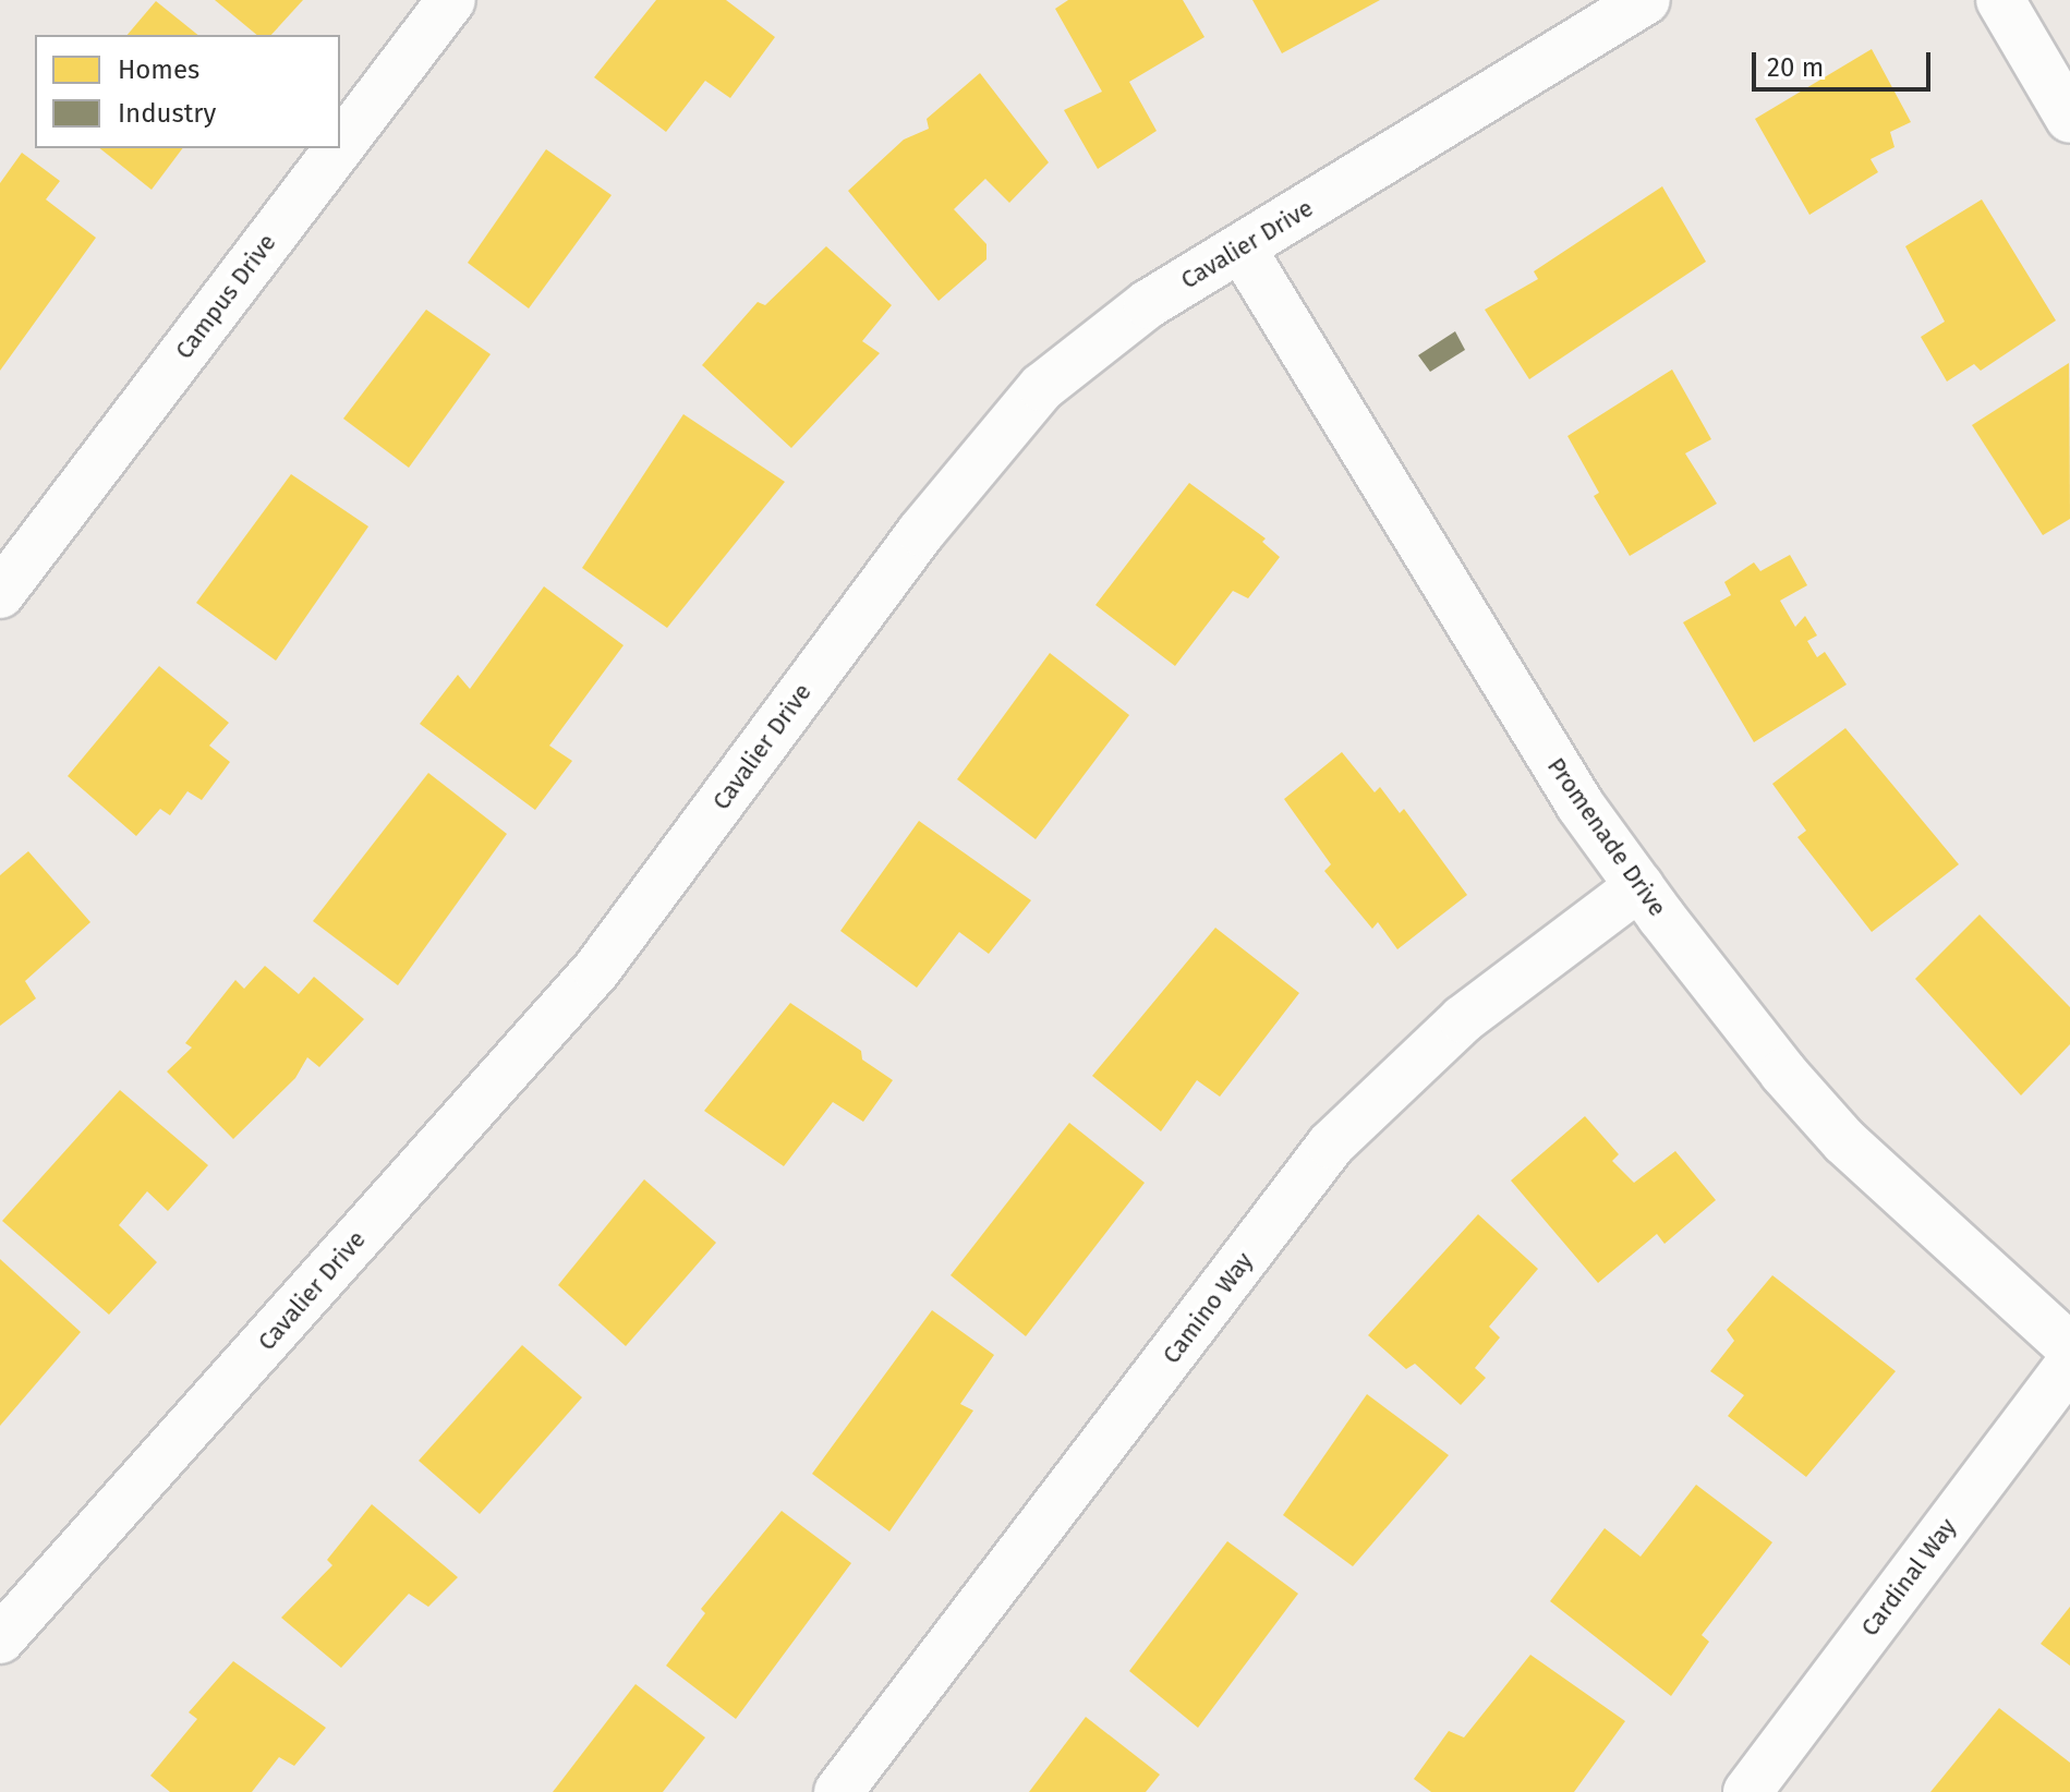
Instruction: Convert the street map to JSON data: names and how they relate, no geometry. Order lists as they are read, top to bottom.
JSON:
{
  "streets": {
    "street": [
      "Cavalier Drive",
      "Campus Drive",
      "Promenade Drive",
      "Camino Way",
      "Cardinal Way"
    ]
  },
  "crossings": [
    ["Cavalier Drive", "Promenade Drive"],
    ["Promenade Drive", "Camino Way"]
  ],
  "legend": ["Homes", "Industry"],
  "scale_bar": "20 m"
}
